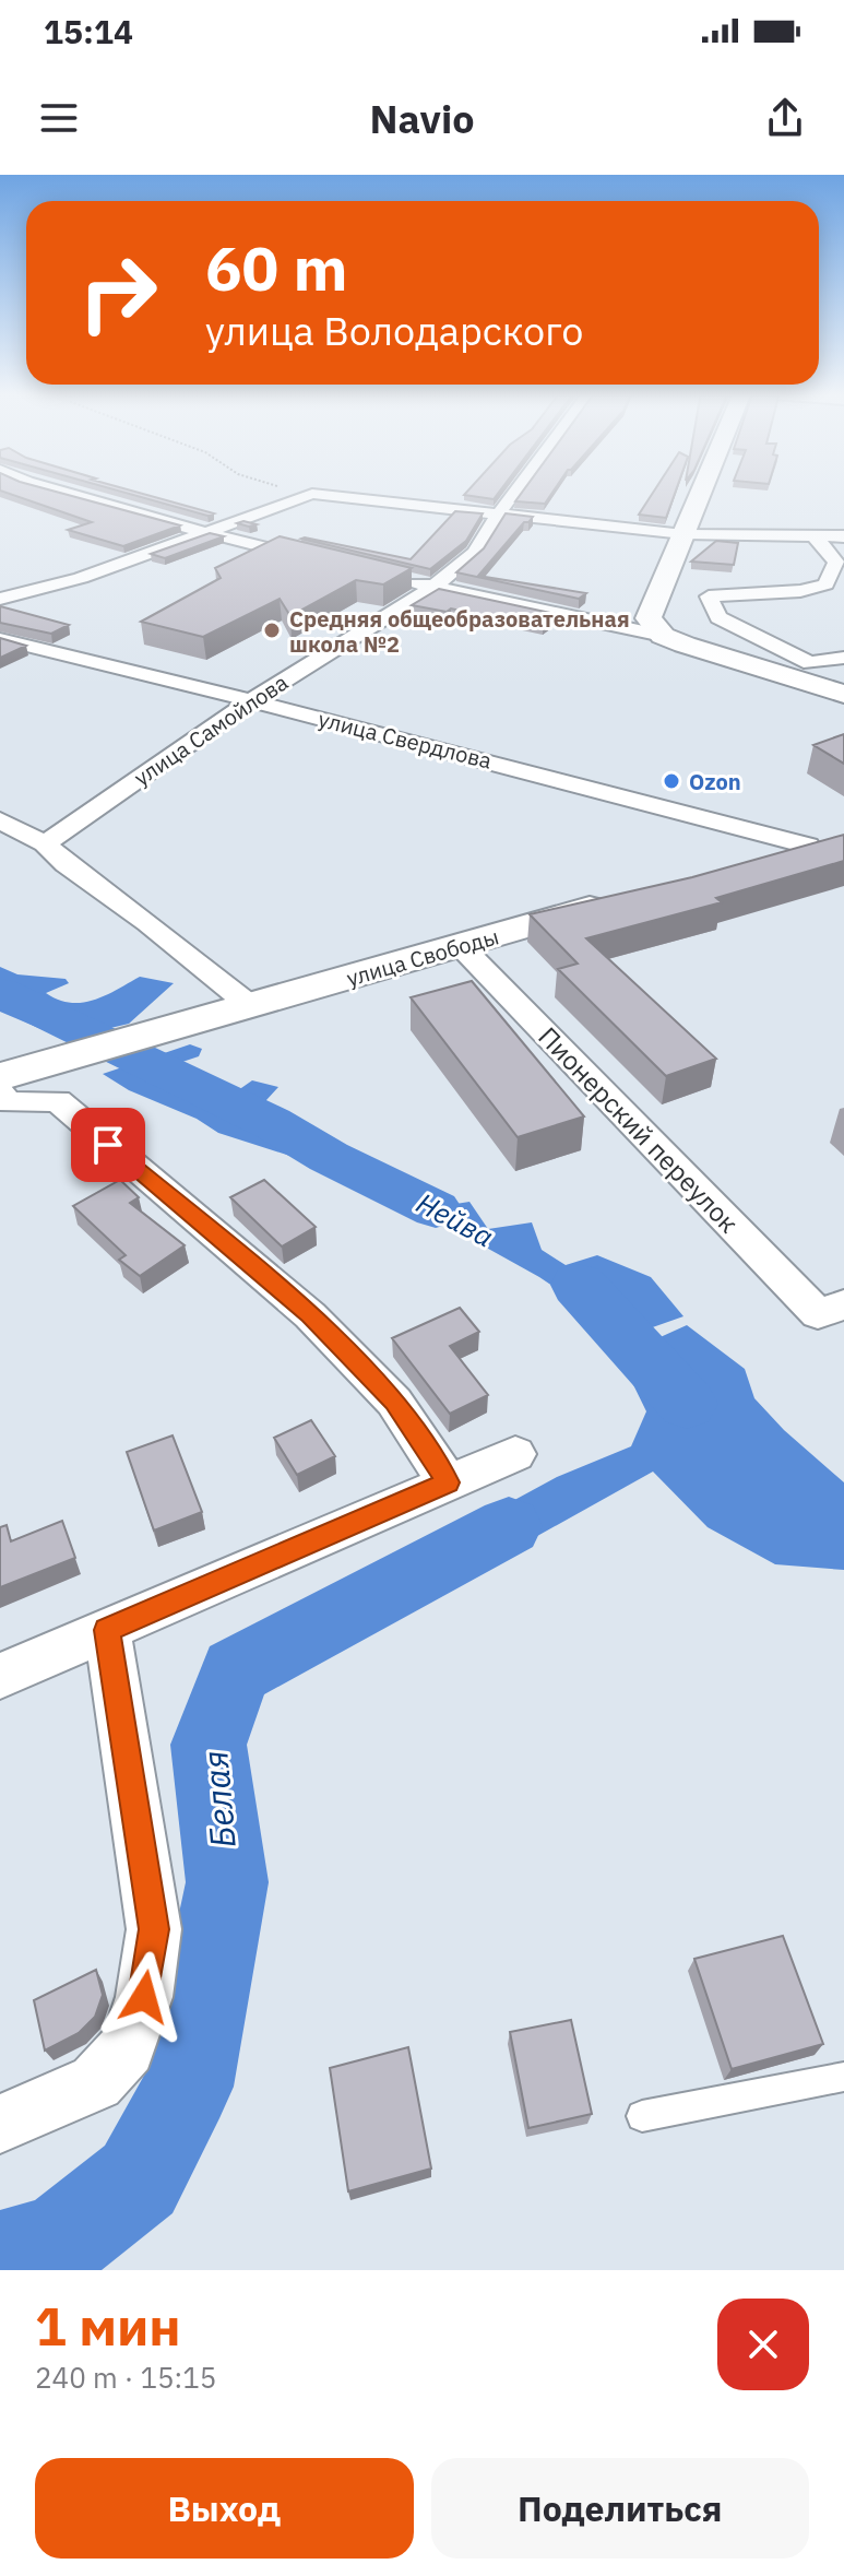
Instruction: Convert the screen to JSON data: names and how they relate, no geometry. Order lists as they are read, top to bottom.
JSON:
{
  "streets": {
    "main road": ["улица Свободы"],
    "street": ["улица Самойлова", "улица Свердлова", "Пионерский переулок"]
  },
  "crossings": [
    ["улица Самойлова", "улица Свердлова"],
    ["улица Свободы", "Пионерский переулок"]
  ],
  "water": ["Нейва", "Белая"],
  "places": ["Средняя общеобразовательная школа №2", "Ozon"],
  "page": {
    "status": "15:14",
    "header": "Navio",
    "turn": ["60 m", "улица Володарского"],
    "heading": ["1 мин", "240 m · 15:15"],
    "buttons": ["Выход", "Поделиться"]
  }
}
